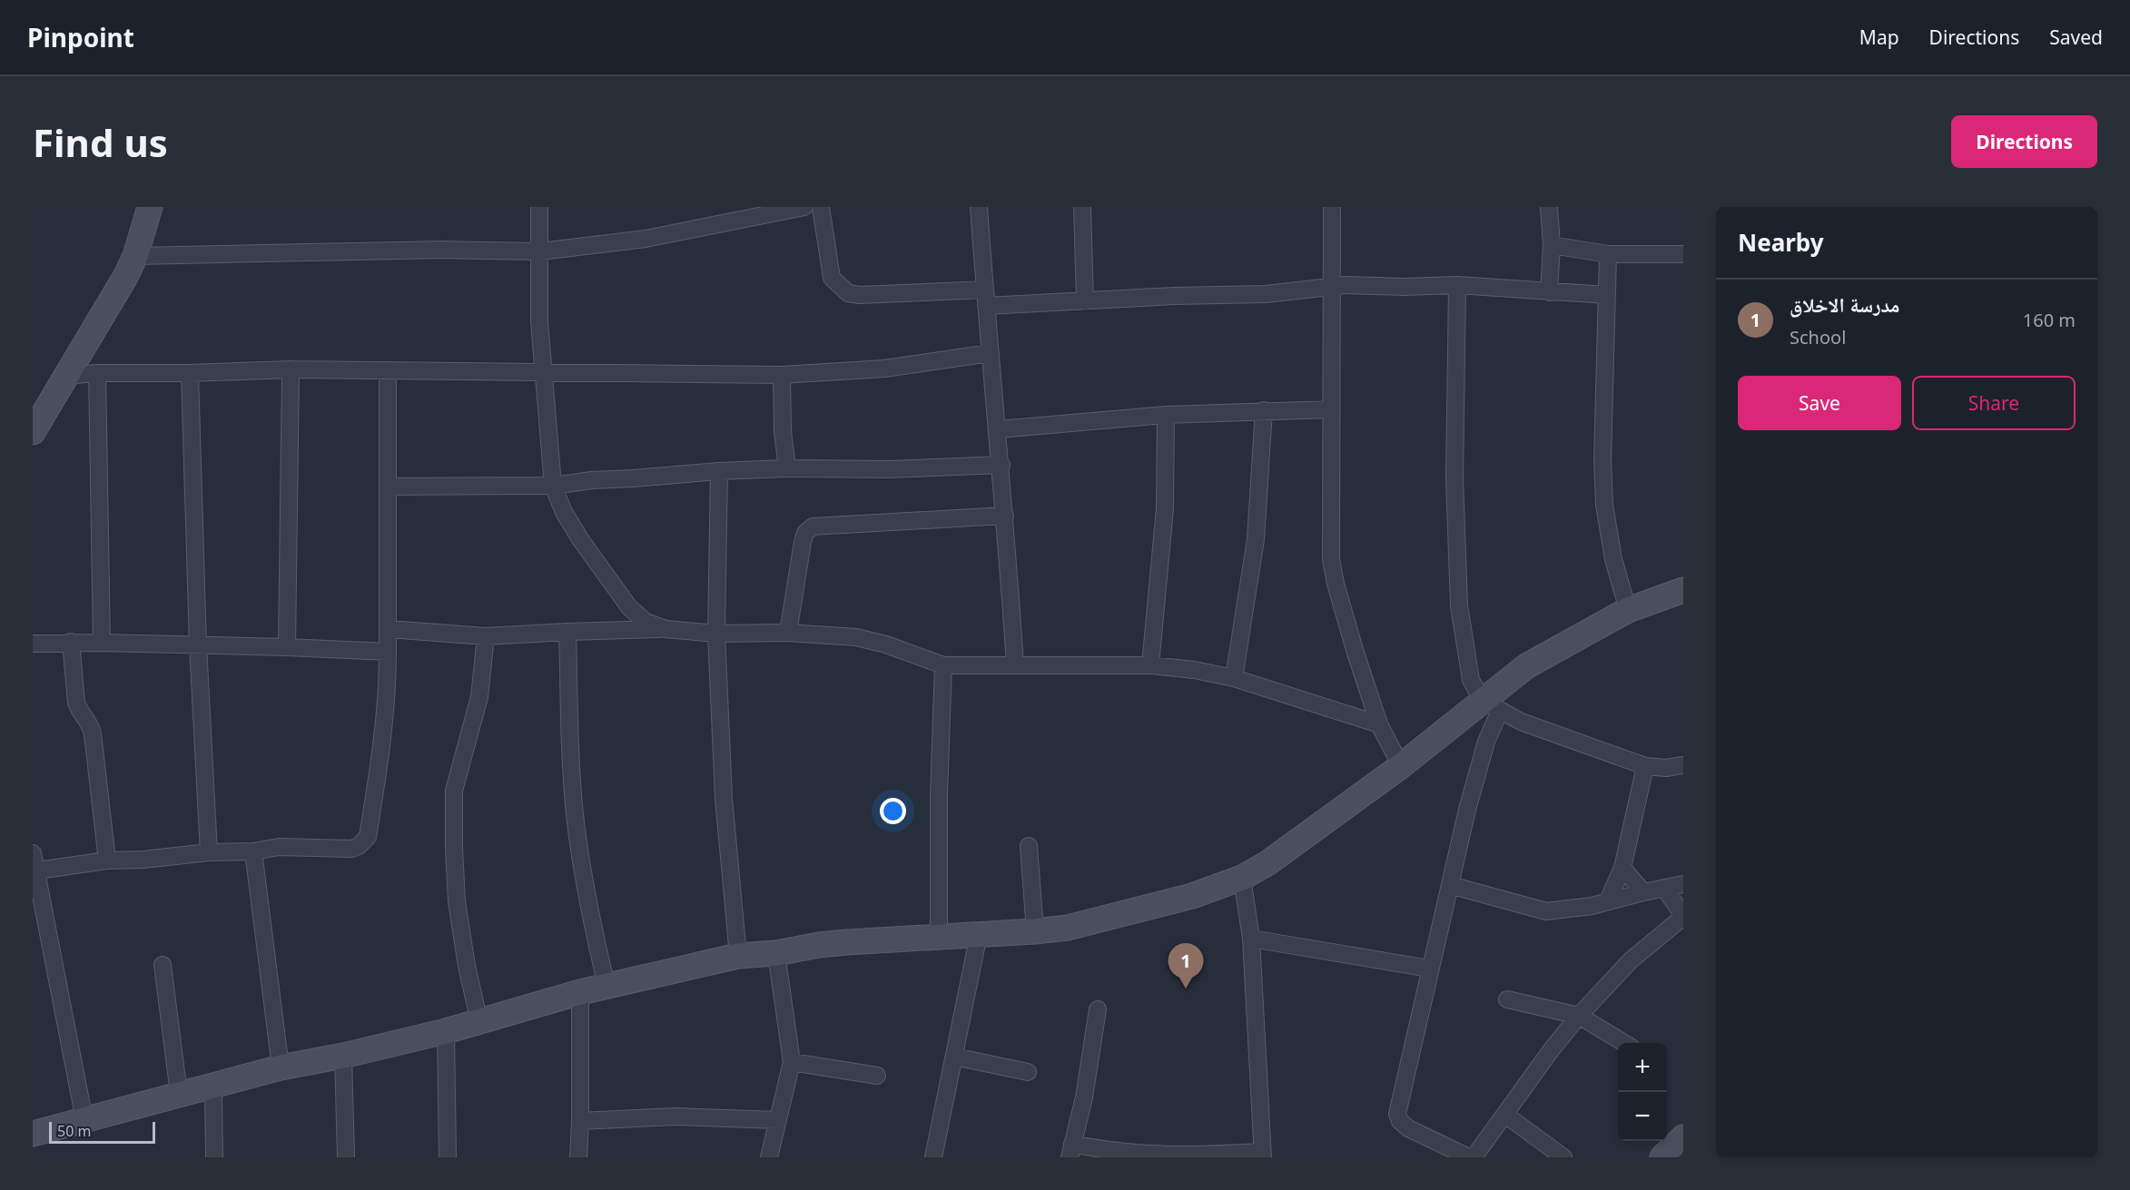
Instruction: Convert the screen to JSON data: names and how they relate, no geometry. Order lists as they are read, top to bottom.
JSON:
{
  "scale_bar": "50 m",
  "page": {
    "header": "Pinpoint",
    "nav": ["Map", "Directions", "Saved"],
    "buttons": [
      "Directions",
      ["Save", "Share"]
    ],
    "title": "Find us",
    "heading": "Nearby",
    "list": [
      {
        "mark": "1",
        "name": "مدرسة الاخلاق",
        "note": "School",
        "value": "160 m"
      }
    ],
    "pins": "1",
    "map_buttons": ["+", "−"],
    "scale": "50 m"
  }
}
